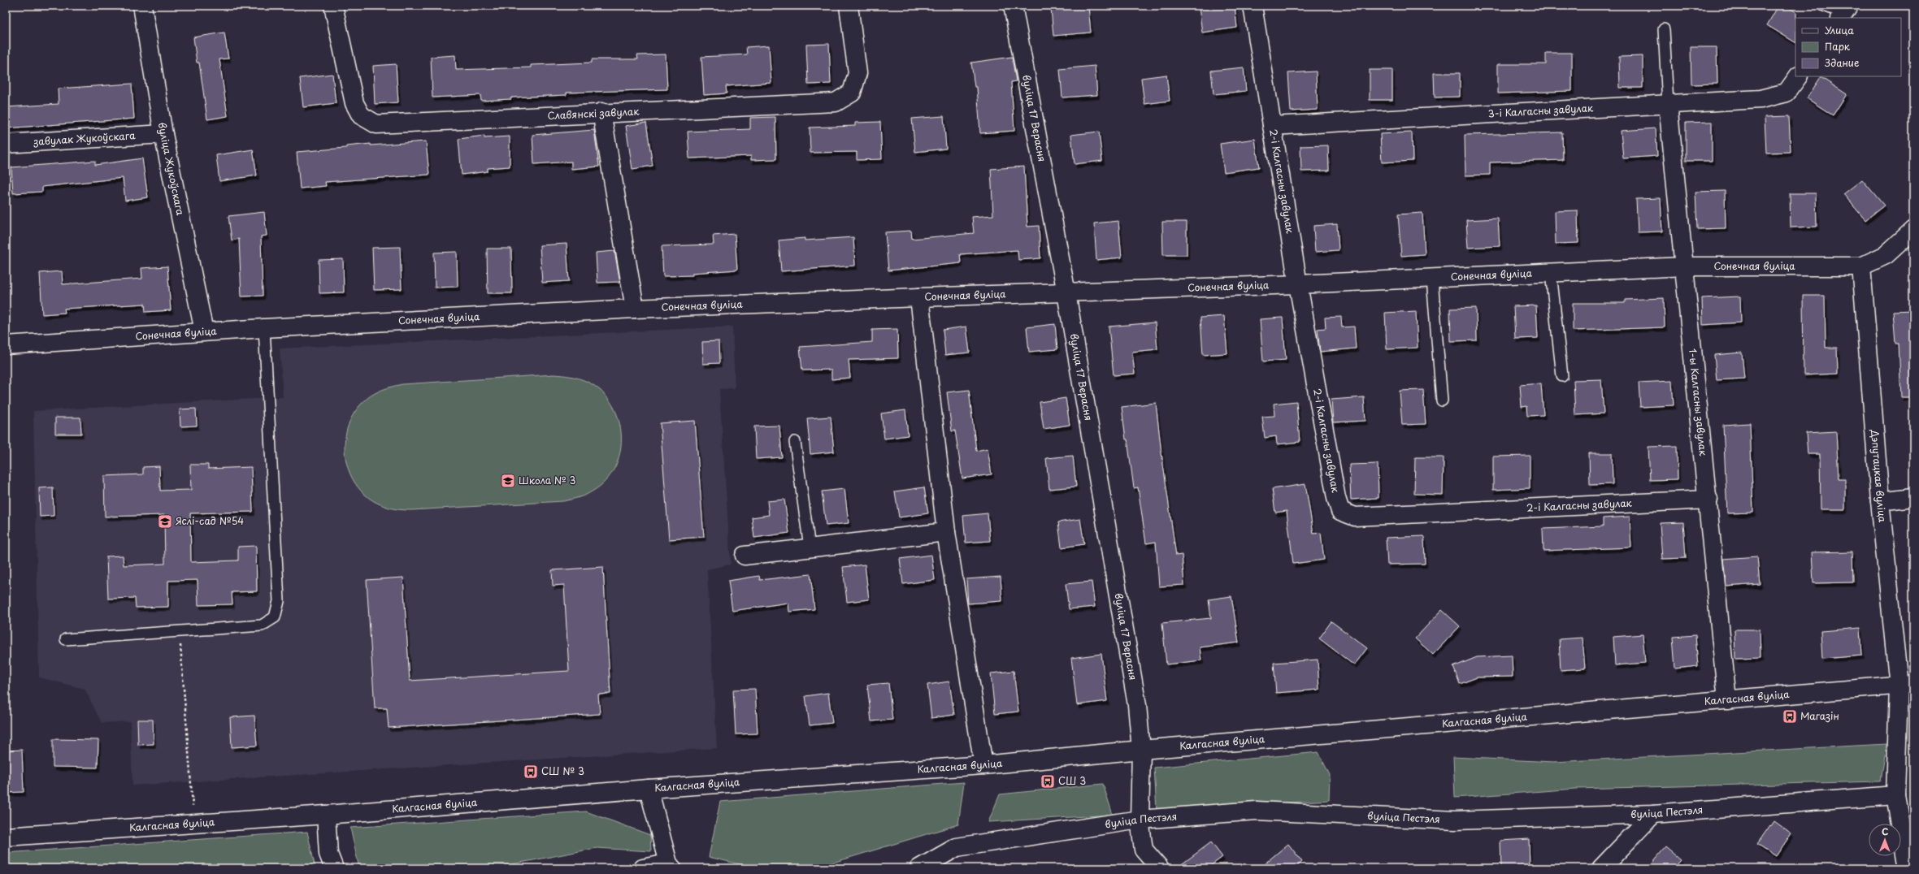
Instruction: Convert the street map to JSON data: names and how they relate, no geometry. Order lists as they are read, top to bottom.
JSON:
{
  "streets": {
    "street": [
      "3-і Калгасны завулак",
      "Славянскі завулак",
      "вуліца 17 Верасня",
      "завулак Жукоўскага",
      "вуліца Жукоўскага",
      "2-і Калгасны завулак",
      "Сонечная вуліца",
      "1-ы Калгасны завулак",
      "Дэпутацкая вуліца",
      "Калгасная вуліца",
      "вуліца Пестэля"
    ]
  },
  "crossings": [
    ["3-і Калгасны завулак", "2-і Калгасны завулак"],
    ["3-і Калгасны завулак", "1-ы Калгасны завулак"],
    ["вуліца 17 Верасня", "Сонечная вуліца"],
    ["вуліца 17 Верасня", "Калгасная вуліца"],
    ["вуліца 17 Верасня", "вуліца Пестэля"],
    ["завулак Жукоўскага", "вуліца Жукоўскага"],
    ["вуліца Жукоўскага", "Сонечная вуліца"],
    ["2-і Калгасны завулак", "Сонечная вуліца"],
    ["2-і Калгасны завулак", "1-ы Калгасны завулак"],
    ["Сонечная вуліца", "1-ы Калгасны завулак"],
    ["Сонечная вуліца", "Дэпутацкая вуліца"],
    ["1-ы Калгасны завулак", "Калгасная вуліца"],
    ["Дэпутацкая вуліца", "Калгасная вуліца"],
    ["Дэпутацкая вуліца", "вуліца Пестэля"]
  ],
  "places": {
    "school or university": ["Школа № 3", "Яслі-сад №54"],
    "bus stop": ["Магазін", "СШ № 3", "СШ 3"]
  },
  "legend": ["Улица", "Парк", "Здание"],
  "north": "top"
}
